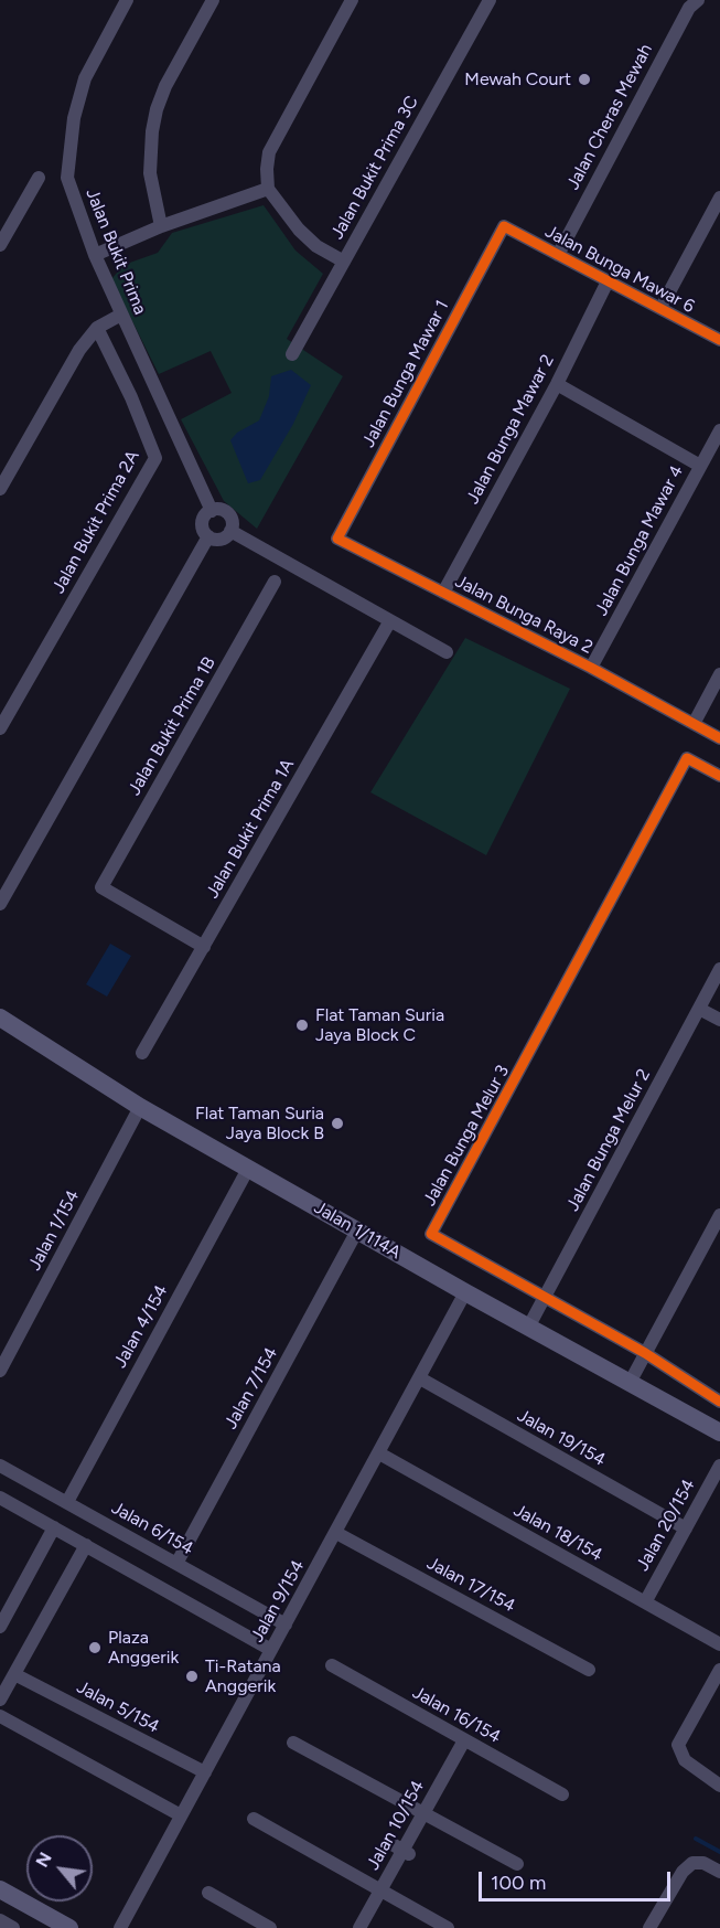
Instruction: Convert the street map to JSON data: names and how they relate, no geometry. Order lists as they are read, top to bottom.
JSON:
{
  "streets": {
    "street": [
      "Jalan Cheras Mewah",
      "Jalan Bukit Prima 3C",
      "Jalan Bukit Prima",
      "Jalan Bunga Mawar 6",
      "Jalan Bunga Mawar 1",
      "Jalan Bunga Mawar 2",
      "Jalan Bukit Prima 2A",
      "Jalan Bunga Mawar 4",
      "Jalan Bunga Raya 2",
      "Jalan Bukit Prima 1B",
      "Jalan Bukit Prima 1A",
      "Jalan Bunga Melur 3",
      "Jalan Bunga Melur 2",
      "Jalan 1/154",
      "Jalan 1/114A",
      "Jalan 4/154",
      "Jalan 7/154",
      "Jalan 19/154",
      "Jalan 20/154",
      "Jalan 6/154",
      "Jalan 18/154",
      "Jalan 17/154",
      "Jalan 9/154",
      "Jalan 5/154",
      "Jalan 16/154",
      "Jalan 10/154"
    ]
  },
  "crossings": [
    ["Jalan Cheras Mewah", "Jalan Bunga Mawar 6"],
    ["Jalan Bunga Mawar 6", "Jalan Bunga Mawar 1"],
    ["Jalan Bunga Mawar 6", "Jalan Bunga Mawar 2"],
    ["Jalan Bunga Mawar 1", "Jalan Bunga Raya 2"],
    ["Jalan Bunga Mawar 2", "Jalan Bunga Raya 2"],
    ["Jalan Bunga Mawar 4", "Jalan Bunga Raya 2"],
    ["Jalan Bukit Prima 1B", "Jalan Bukit Prima 1A"],
    ["Jalan Bunga Melur 3", "Jalan Bunga Melur 2"],
    ["Jalan Bunga Melur 2", "Jalan 1/114A"],
    ["Jalan 1/154", "Jalan 1/114A"],
    ["Jalan 1/114A", "Jalan 4/154"],
    ["Jalan 1/114A", "Jalan 7/154"],
    ["Jalan 1/114A", "Jalan 9/154"],
    ["Jalan 4/154", "Jalan 6/154"],
    ["Jalan 7/154", "Jalan 6/154"],
    ["Jalan 19/154", "Jalan 20/154"],
    ["Jalan 19/154", "Jalan 9/154"],
    ["Jalan 20/154", "Jalan 18/154"],
    ["Jalan 6/154", "Jalan 9/154"],
    ["Jalan 18/154", "Jalan 9/154"],
    ["Jalan 17/154", "Jalan 9/154"],
    ["Jalan 9/154", "Jalan 5/154"],
    ["Jalan 16/154", "Jalan 10/154"]
  ],
  "places": [
    "Mewah Court",
    "Flat Taman Suria Jaya Block C",
    "Flat Taman Suria Jaya Block B",
    "Plaza Anggerik",
    "Ti-Ratana Anggerik"
  ],
  "scale_bar": "100 m",
  "north": "top left"
}
